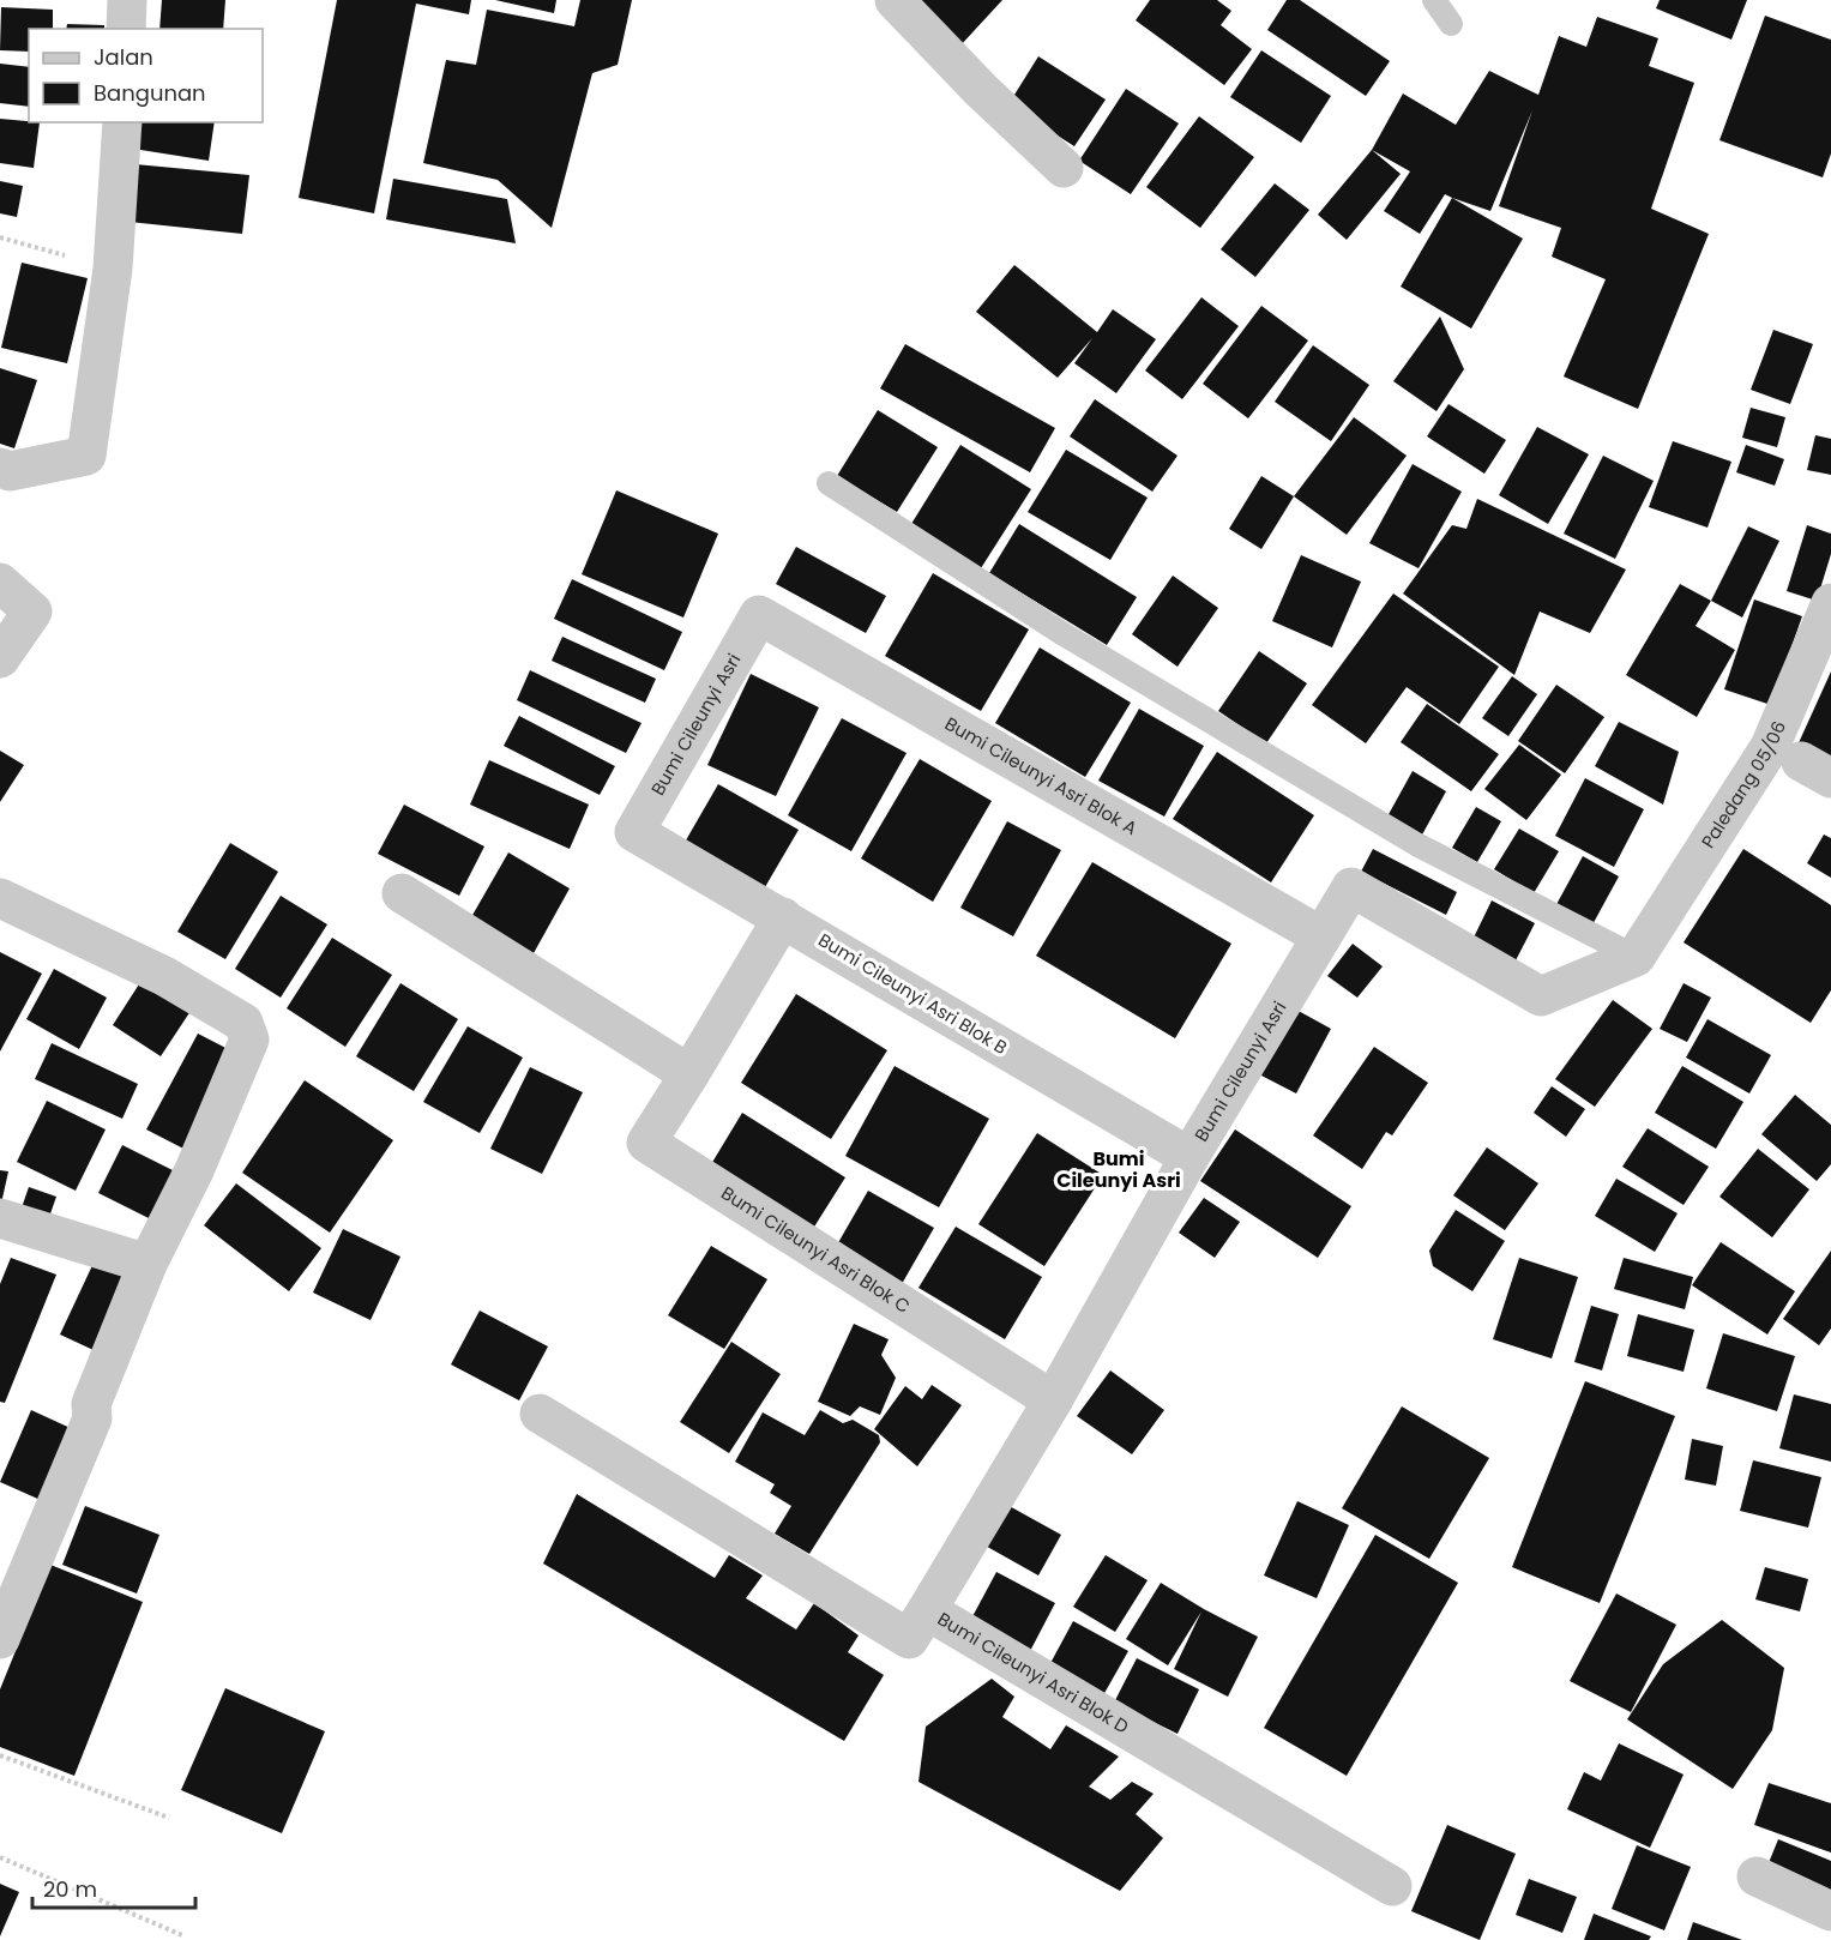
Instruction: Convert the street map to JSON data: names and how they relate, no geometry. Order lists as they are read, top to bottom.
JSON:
{
  "streets": {
    "street": [
      "Bumi Cileunyi Asri",
      "Bumi Cileunyi Asri Blok A",
      "Paledang 05/06",
      "Bumi Cileunyi Asri Blok B",
      "Bumi Cileunyi Asri Blok C",
      "Bumi Cileunyi Asri Blok D"
    ]
  },
  "crossings": [
    ["Bumi Cileunyi Asri", "Bumi Cileunyi Asri Blok A"],
    ["Bumi Cileunyi Asri", "Paledang 05/06"],
    ["Bumi Cileunyi Asri", "Bumi Cileunyi Asri Blok B"],
    ["Bumi Cileunyi Asri", "Bumi Cileunyi Asri Blok C"],
    ["Bumi Cileunyi Asri", "Bumi Cileunyi Asri Blok D"],
    ["Bumi Cileunyi Asri Blok B", "Bumi Cileunyi Asri Blok C"]
  ],
  "districts": ["Bumi Cileunyi Asri"],
  "legend": ["Jalan", "Bangunan"],
  "scale_bar": "20 m"
}
